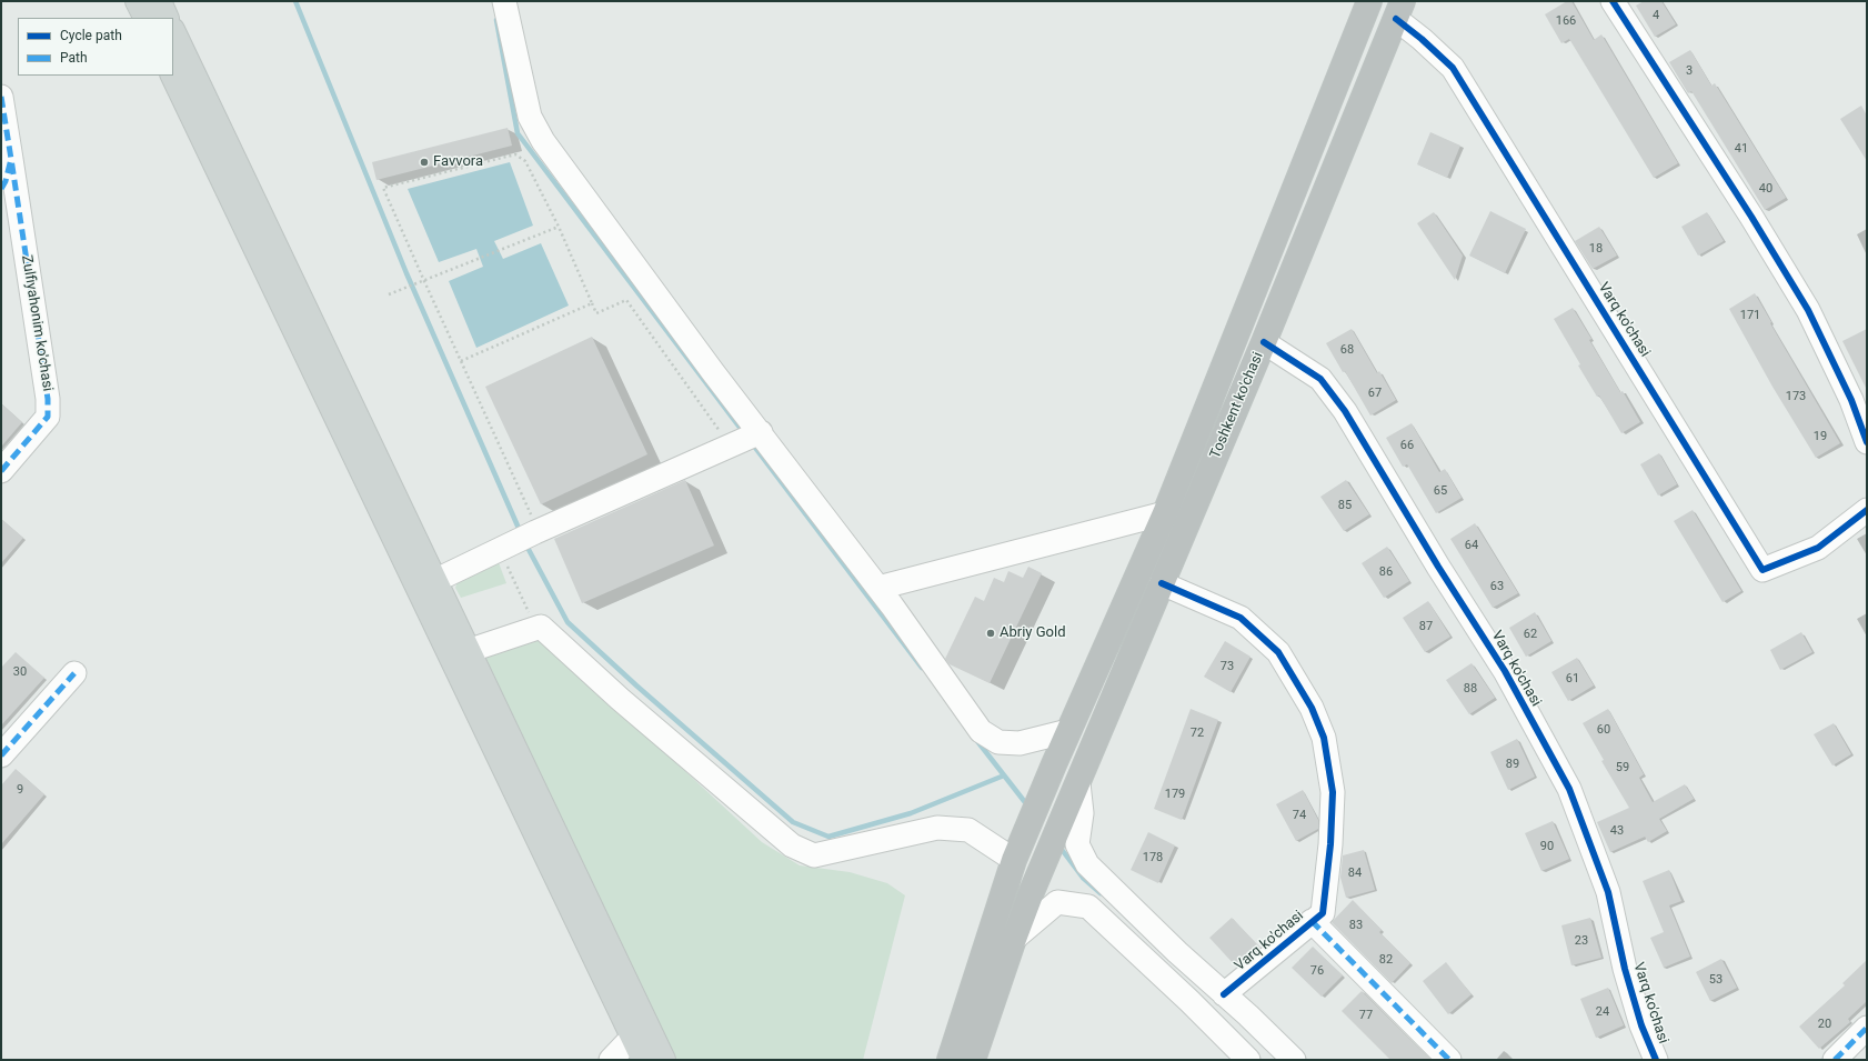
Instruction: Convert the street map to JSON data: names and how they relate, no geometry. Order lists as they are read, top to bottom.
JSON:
{
  "streets": {
    "highway": ["Toshkent ko'chasi"],
    "street": ["Varq ko'chasi", "Zulfiyahonim ko'chasi"]
  },
  "crossings": [
    ["Varq ko'chasi", "Toshkent ko'chasi"]
  ],
  "places": ["Favvora", "Abriy Gold"],
  "house_numbers": [
    "4",
    "166",
    "3",
    "41",
    "40",
    "18",
    "171",
    "68",
    "67",
    "173",
    "19",
    "66",
    "65",
    "85",
    "64",
    "86",
    "63",
    "87",
    "62",
    "73",
    "30",
    "61",
    "88",
    "60",
    "72",
    "89",
    "59",
    "9",
    "179",
    "74",
    "43",
    "90",
    "178",
    "84",
    "83",
    "23",
    "82",
    "76",
    "53",
    "24",
    "77",
    "20"
  ],
  "legend": ["Cycle path", "Path"]
}
